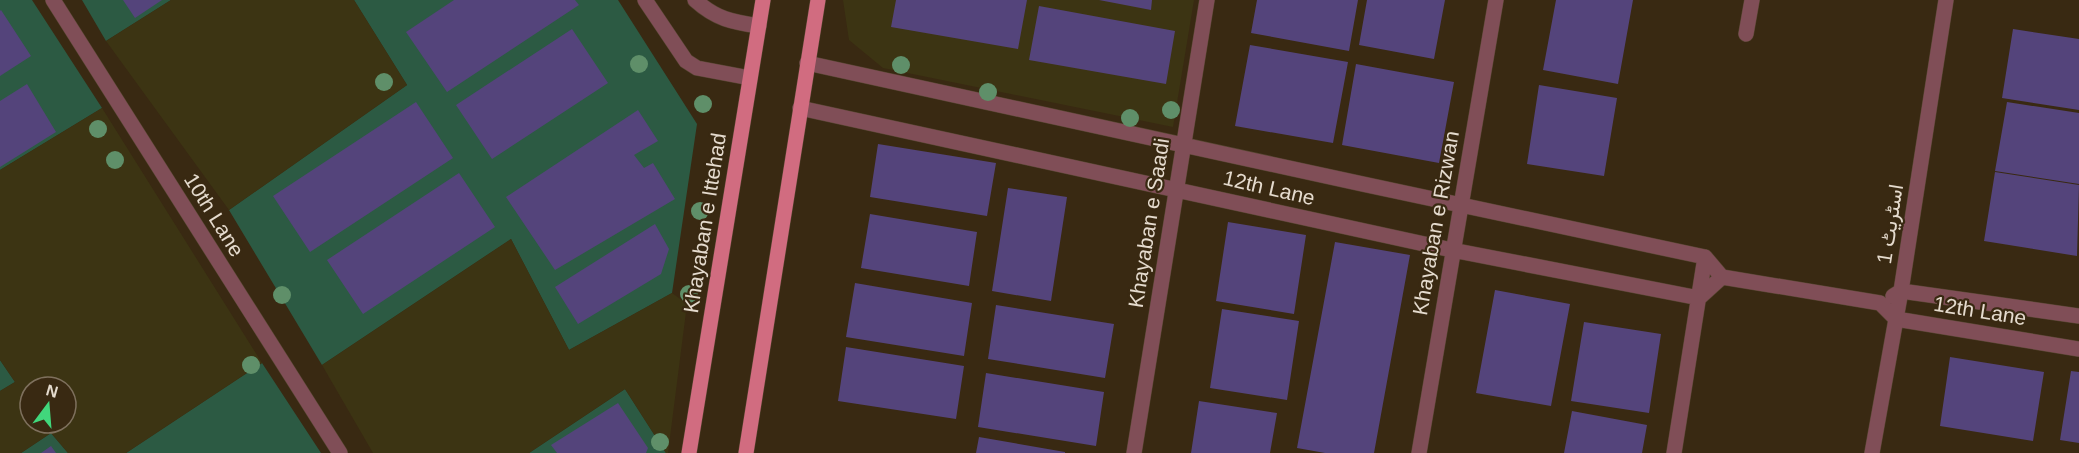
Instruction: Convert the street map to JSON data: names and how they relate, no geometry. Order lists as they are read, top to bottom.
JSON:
{
  "streets": {
    "main road": ["Khayaban e Ittehad"],
    "street": [
      "12th Lane",
      "10th Lane",
      "Khayaban e Saadi",
      "Khayaban e Rizwan",
      "اسٹریٹ 1"
    ]
  },
  "crossings": [
    ["12th Lane", "Khayaban e Saadi"],
    ["12th Lane", "Khayaban e Rizwan"],
    ["12th Lane", "اسٹریٹ 1"]
  ],
  "north": "top"
}
